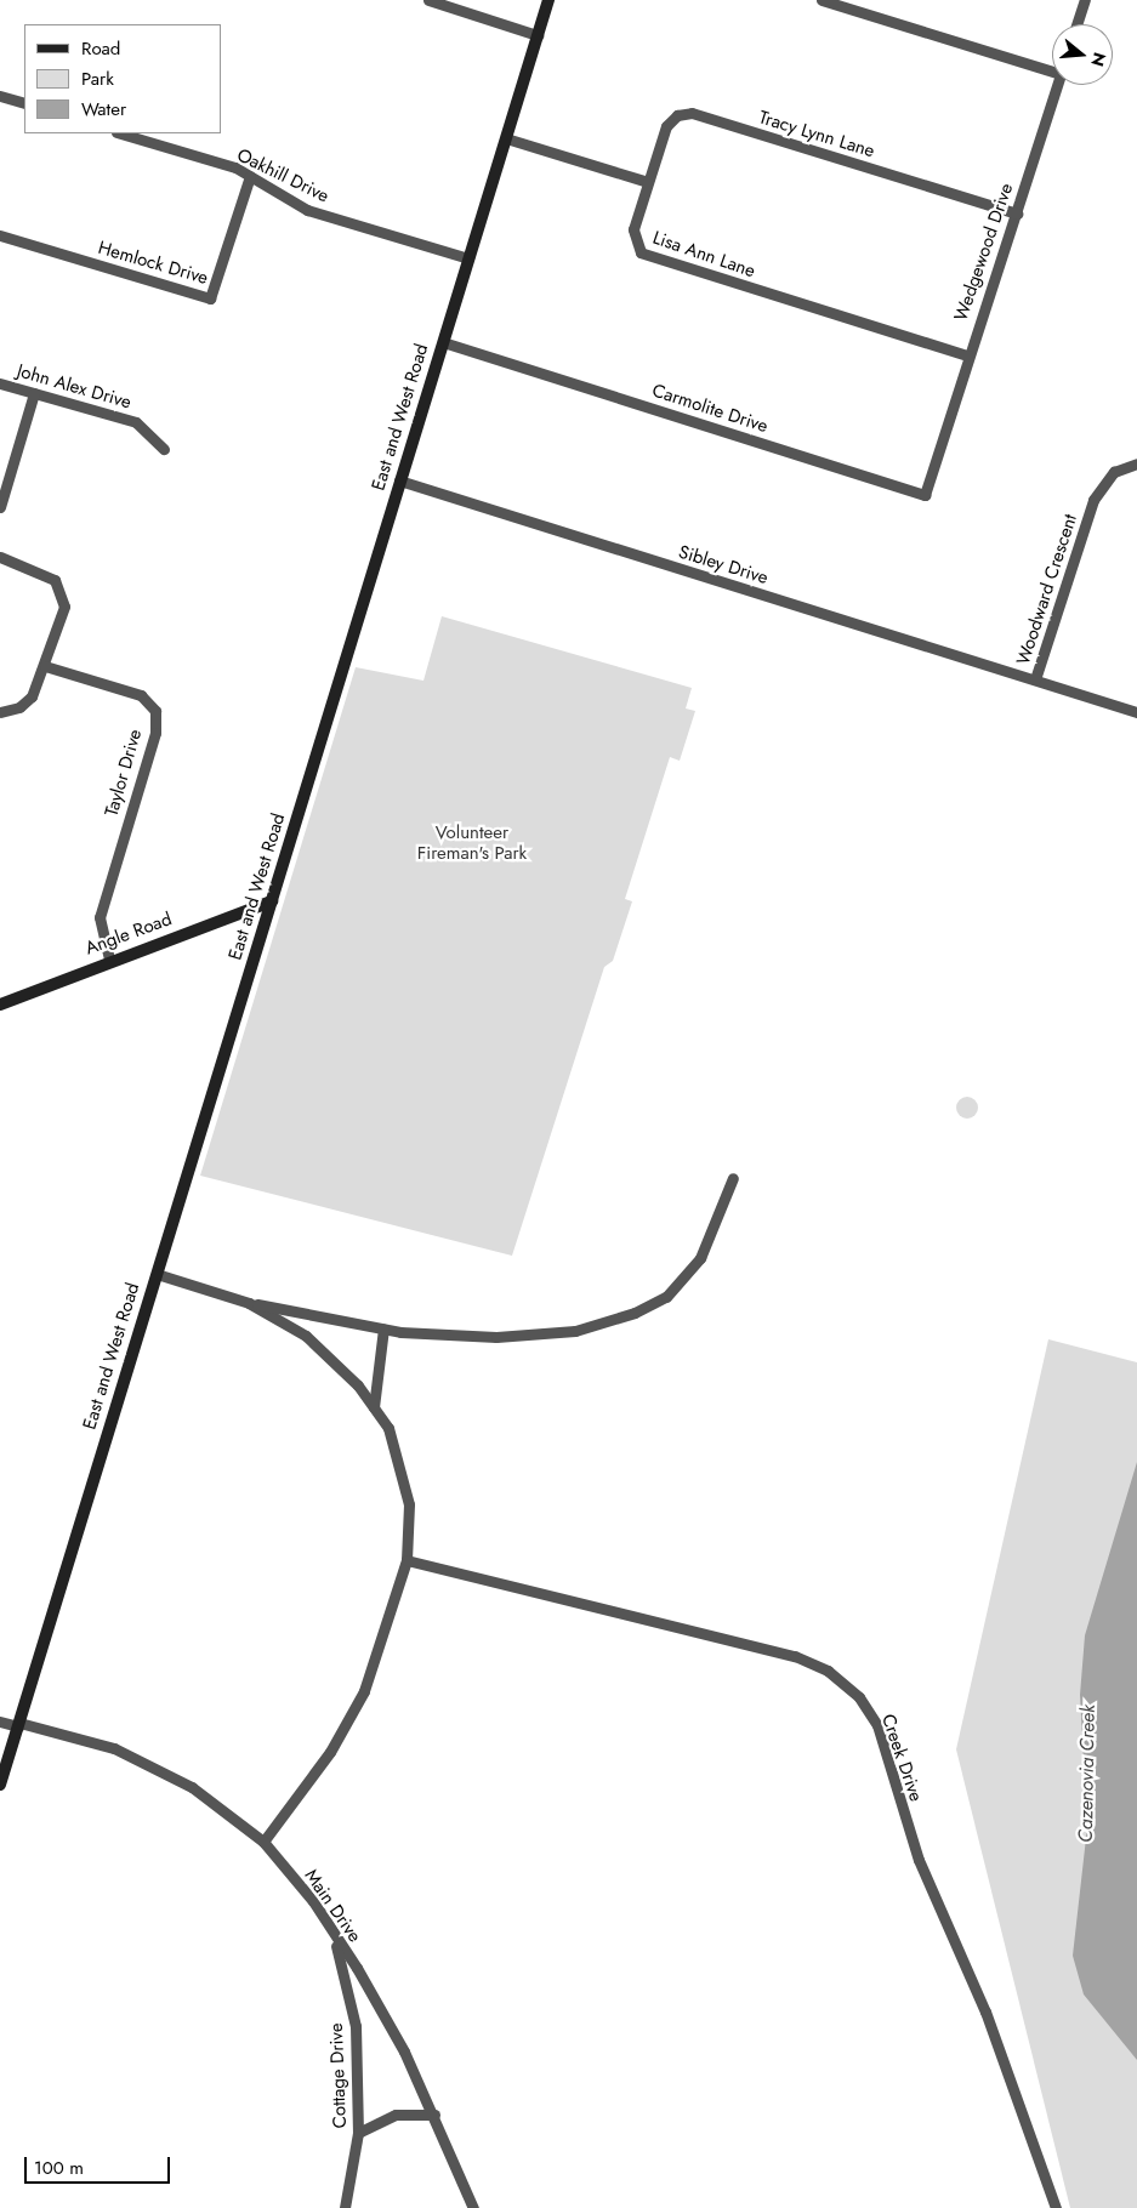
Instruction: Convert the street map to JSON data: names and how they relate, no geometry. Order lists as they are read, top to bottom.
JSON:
{
  "streets": {
    "street": [
      "Tracy Lynn Lane",
      "Oakhill Drive",
      "Wedgewood Drive",
      "Lisa Ann Lane",
      "Hemlock Drive",
      "John Alex Drive",
      "Carmolite Drive",
      "East and West Road",
      "Sibley Drive",
      "Woodward Crescent",
      "Taylor Drive",
      "Angle Road",
      "Creek Drive",
      "Main Drive",
      "Cottage Drive"
    ]
  },
  "crossings": [
    ["Tracy Lynn Lane", "Wedgewood Drive"],
    ["Tracy Lynn Lane", "Lisa Ann Lane"],
    ["Oakhill Drive", "Hemlock Drive"],
    ["Oakhill Drive", "East and West Road"],
    ["Wedgewood Drive", "Lisa Ann Lane"],
    ["Wedgewood Drive", "Carmolite Drive"],
    ["Carmolite Drive", "East and West Road"],
    ["East and West Road", "Sibley Drive"],
    ["East and West Road", "Angle Road"],
    ["East and West Road", "Main Drive"],
    ["Sibley Drive", "Woodward Crescent"],
    ["Taylor Drive", "Angle Road"],
    ["Main Drive", "Cottage Drive"]
  ],
  "water": ["Cazenovia Creek"],
  "parks": ["Volunteer Fireman's Park"],
  "legend": ["Road", "Park", "Water"],
  "scale_bar": "100 m",
  "north": "right"
}
